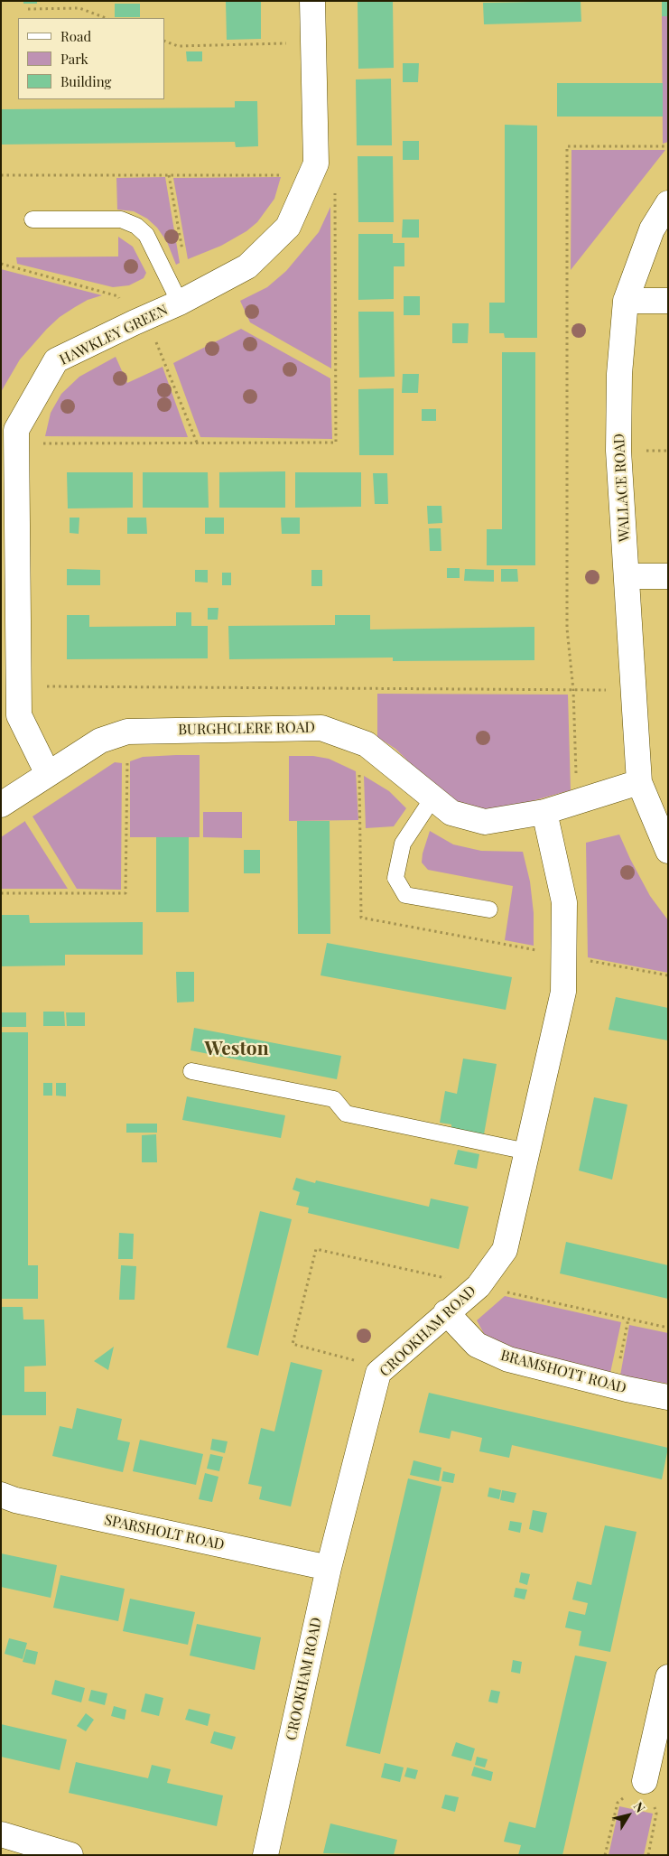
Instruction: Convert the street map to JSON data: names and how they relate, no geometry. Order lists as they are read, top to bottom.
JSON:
{
  "streets": {
    "street": [
      "HAWKLEY GREEN",
      "WALLACE ROAD",
      "BURGHCLERE ROAD",
      "CROOKHAM ROAD",
      "BRAMSHOTT ROAD",
      "SPARSHOLT ROAD"
    ]
  },
  "crossings": [
    ["HAWKLEY GREEN", "BURGHCLERE ROAD"],
    ["WALLACE ROAD", "BURGHCLERE ROAD"],
    ["BURGHCLERE ROAD", "CROOKHAM ROAD"],
    ["CROOKHAM ROAD", "BRAMSHOTT ROAD"],
    ["CROOKHAM ROAD", "SPARSHOLT ROAD"]
  ],
  "districts": ["Weston"],
  "legend": ["Road", "Park", "Building"],
  "north": "top right"
}
